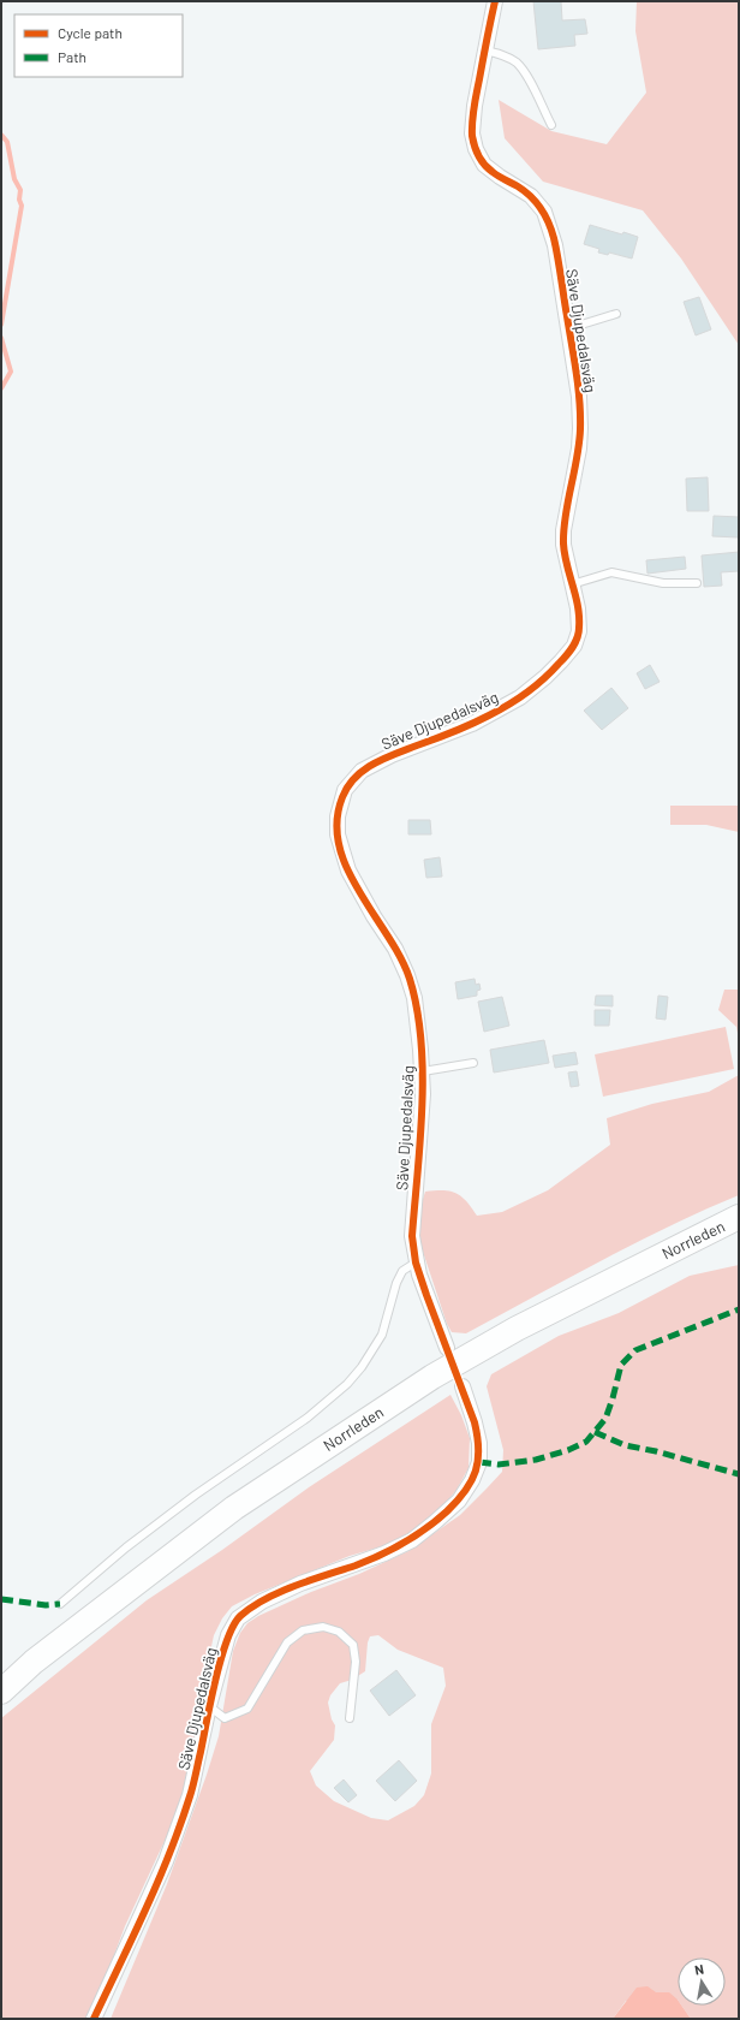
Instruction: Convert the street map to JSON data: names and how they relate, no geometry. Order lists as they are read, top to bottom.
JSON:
{
  "streets": {
    "highway": ["Norrleden"],
    "street": ["Säve Djupedalsväg"]
  },
  "legend": ["Cycle path", "Path"],
  "north": "top"
}
